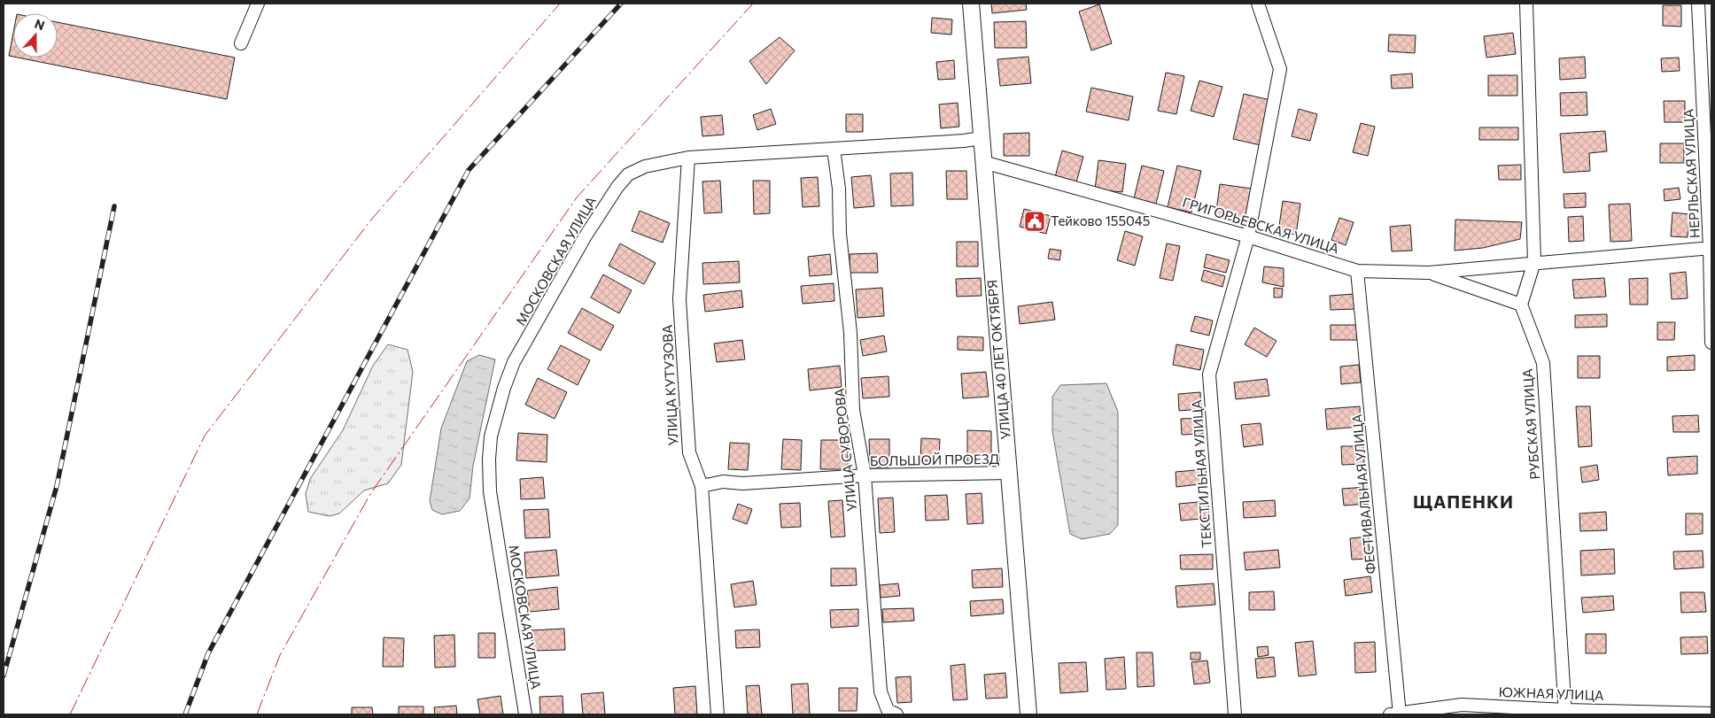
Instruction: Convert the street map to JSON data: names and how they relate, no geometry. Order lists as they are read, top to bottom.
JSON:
{
  "streets": {
    "street": [
      "НЕРЛЬСКАЯ УЛИЦА",
      "ГРИГОРЬЕВСКАЯ УЛИЦА",
      "МОСКОВСКАЯ УЛИЦА",
      "УЛИЦА 40 ЛЕТ ОКТЯБРЯ",
      "УЛИЦА КУТУЗОВА",
      "РУБСКАЯ УЛИЦА",
      "УЛИЦА СУВОРОВА",
      "БОЛЬШОЙ ПРОЕЗД",
      "ТЕКСТИЛЬНАЯ УЛИЦА",
      "ФЕСТИВАЛЬНАЯ УЛИЦА",
      "ЮЖНАЯ УЛИЦА"
    ]
  },
  "crossings": [
    ["НЕРЛЬСКАЯ УЛИЦА", "ГРИГОРЬЕВСКАЯ УЛИЦА"],
    ["ГРИГОРЬЕВСКАЯ УЛИЦА", "УЛИЦА 40 ЛЕТ ОКТЯБРЯ"],
    ["ГРИГОРЬЕВСКАЯ УЛИЦА", "ТЕКСТИЛЬНАЯ УЛИЦА"],
    ["ГРИГОРЬЕВСКАЯ УЛИЦА", "ФЕСТИВАЛЬНАЯ УЛИЦА"],
    ["МОСКОВСКАЯ УЛИЦА", "УЛИЦА 40 ЛЕТ ОКТЯБРЯ"],
    ["МОСКОВСКАЯ УЛИЦА", "УЛИЦА КУТУЗОВА"],
    ["МОСКОВСКАЯ УЛИЦА", "УЛИЦА СУВОРОВА"],
    ["УЛИЦА 40 ЛЕТ ОКТЯБРЯ", "БОЛЬШОЙ ПРОЕЗД"],
    ["УЛИЦА КУТУЗОВА", "БОЛЬШОЙ ПРОЕЗД"],
    ["РУБСКАЯ УЛИЦА", "ЮЖНАЯ УЛИЦА"],
    ["УЛИЦА СУВОРОВА", "БОЛЬШОЙ ПРОЕЗД"],
    ["ФЕСТИВАЛЬНАЯ УЛИЦА", "ЮЖНАЯ УЛИЦА"]
  ],
  "districts": ["ЩАПЕНКИ"],
  "places": {
    "public building": ["Тейково 155045"]
  },
  "north": "top"
}
